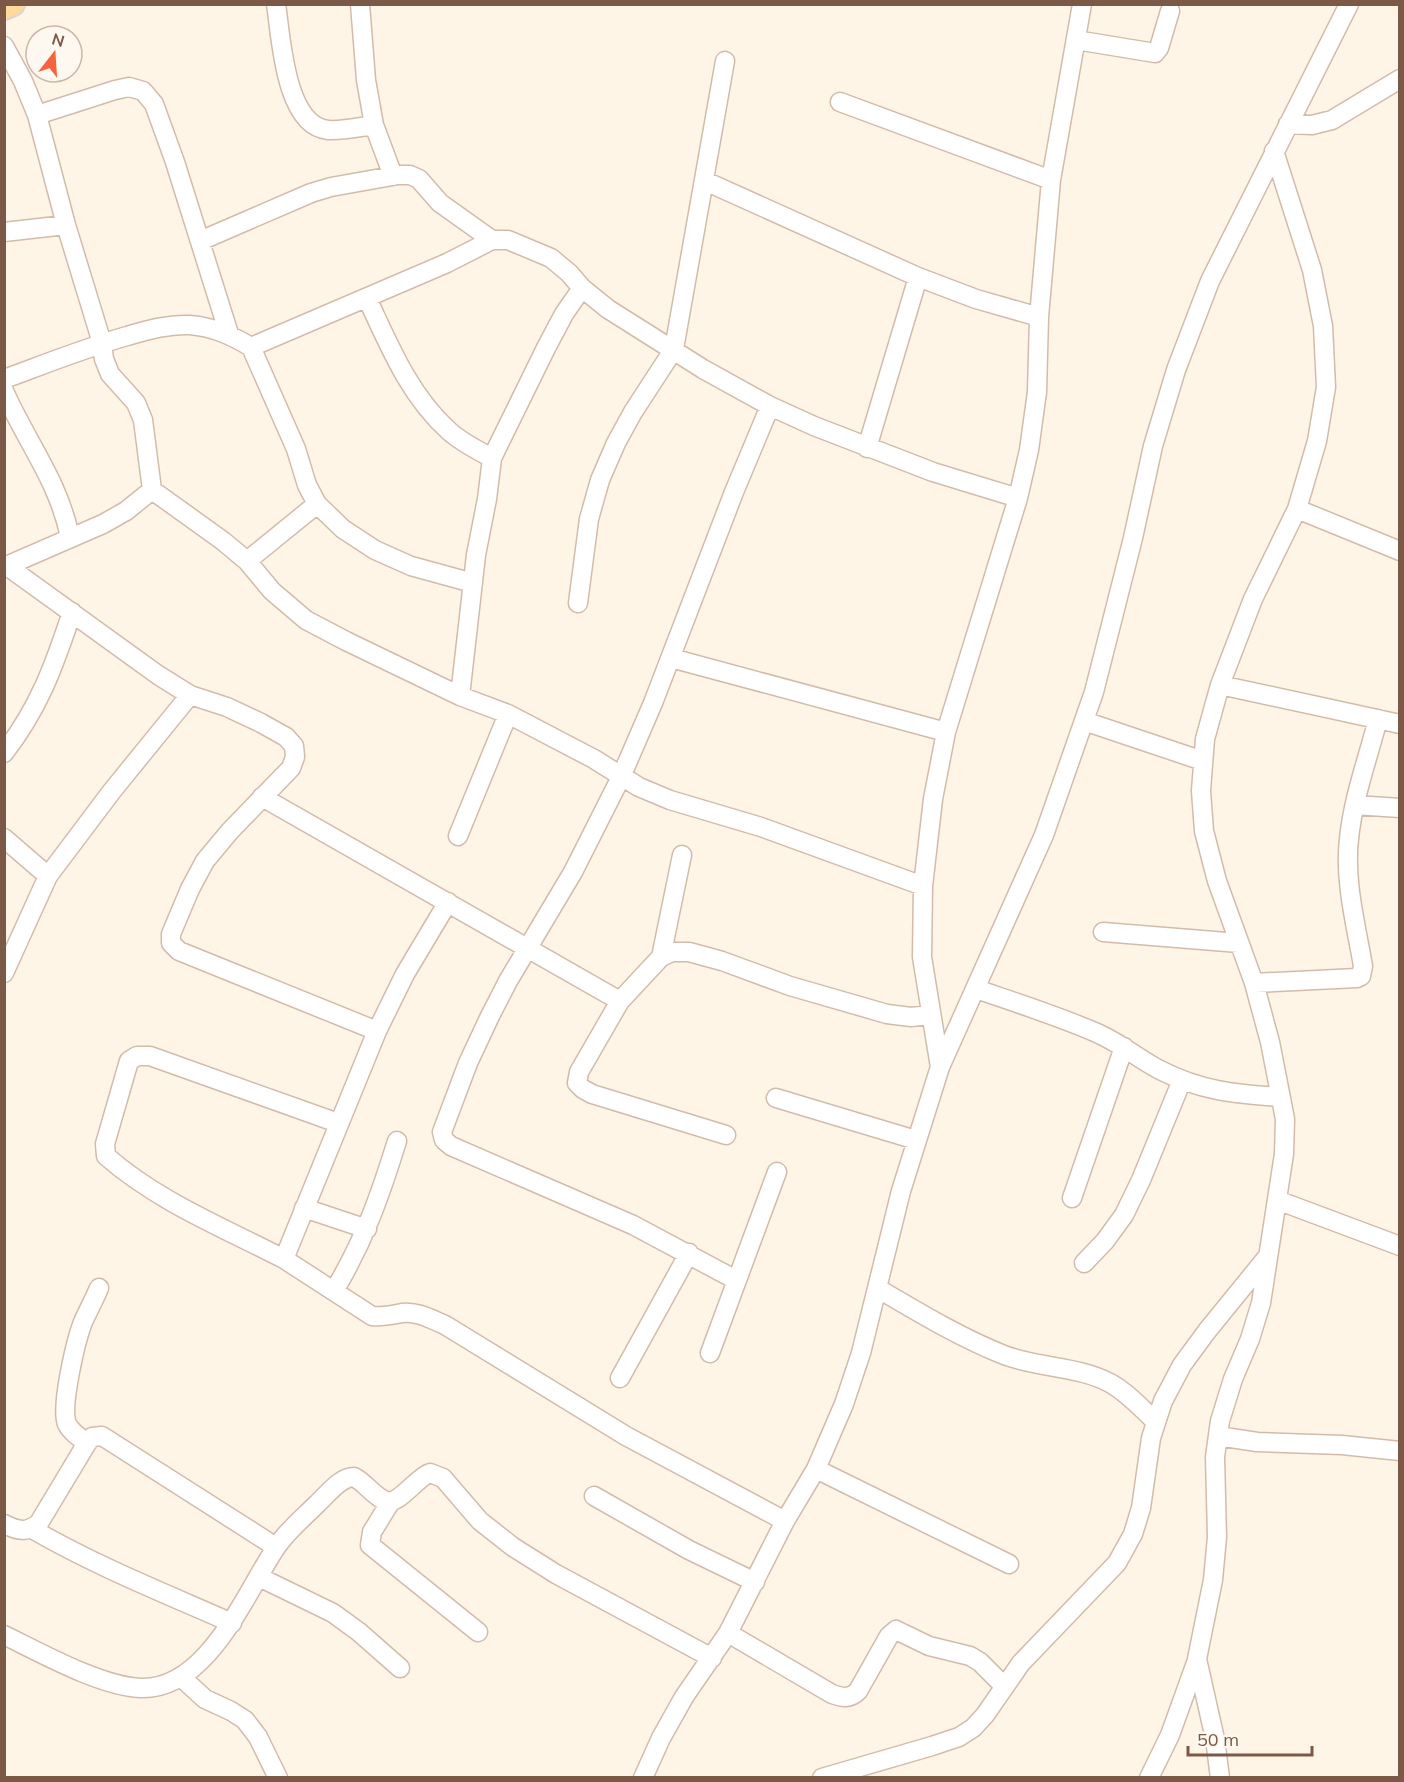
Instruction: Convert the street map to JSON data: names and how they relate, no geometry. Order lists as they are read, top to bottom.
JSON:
{
  "scale_bar": "50 m",
  "north": "top"
}
